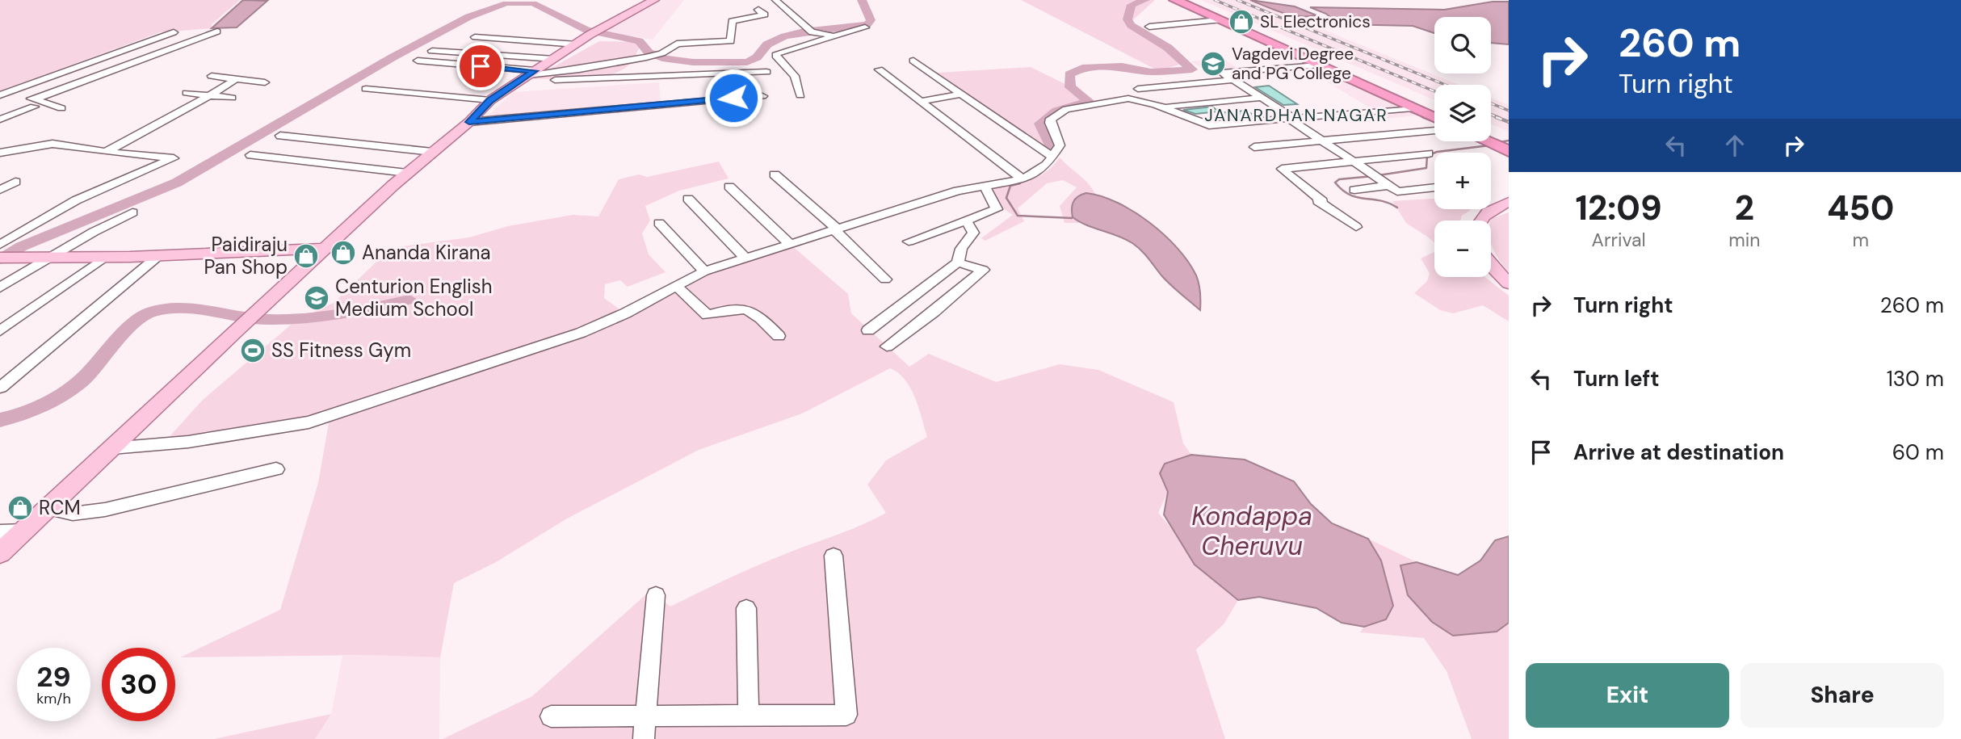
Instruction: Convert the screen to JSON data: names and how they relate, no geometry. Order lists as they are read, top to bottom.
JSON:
{
  "districts": ["JANARDHAN NAGAR"],
  "water": ["Kondappa Cheruvu"],
  "places": {
    "shop": [
      "SL Electronics",
      "Ananda Kirana",
      "Paidiraju Pan Shop",
      "RCM"
    ],
    "school or university": ["Vagdevi Degree and PG College", "Centurion English Medium School"],
    "sports": ["SS Fitness Gym"]
  },
  "page": {
    "turn": ["260 m", "Turn right"],
    "map_buttons": ["+", "−"],
    "eta": [
      "12:09",
      "Arrival",
      "2",
      "min",
      "450",
      "m"
    ],
    "list": [
      {
        "name": "Turn right",
        "value": "260 m"
      },
      {
        "name": "Turn left",
        "value": "130 m"
      },
      {
        "name": "Arrive at destination",
        "value": "60 m"
      }
    ],
    "speed": "29 km/h",
    "limit": "30",
    "buttons": ["Exit", "Share"]
  }
}
